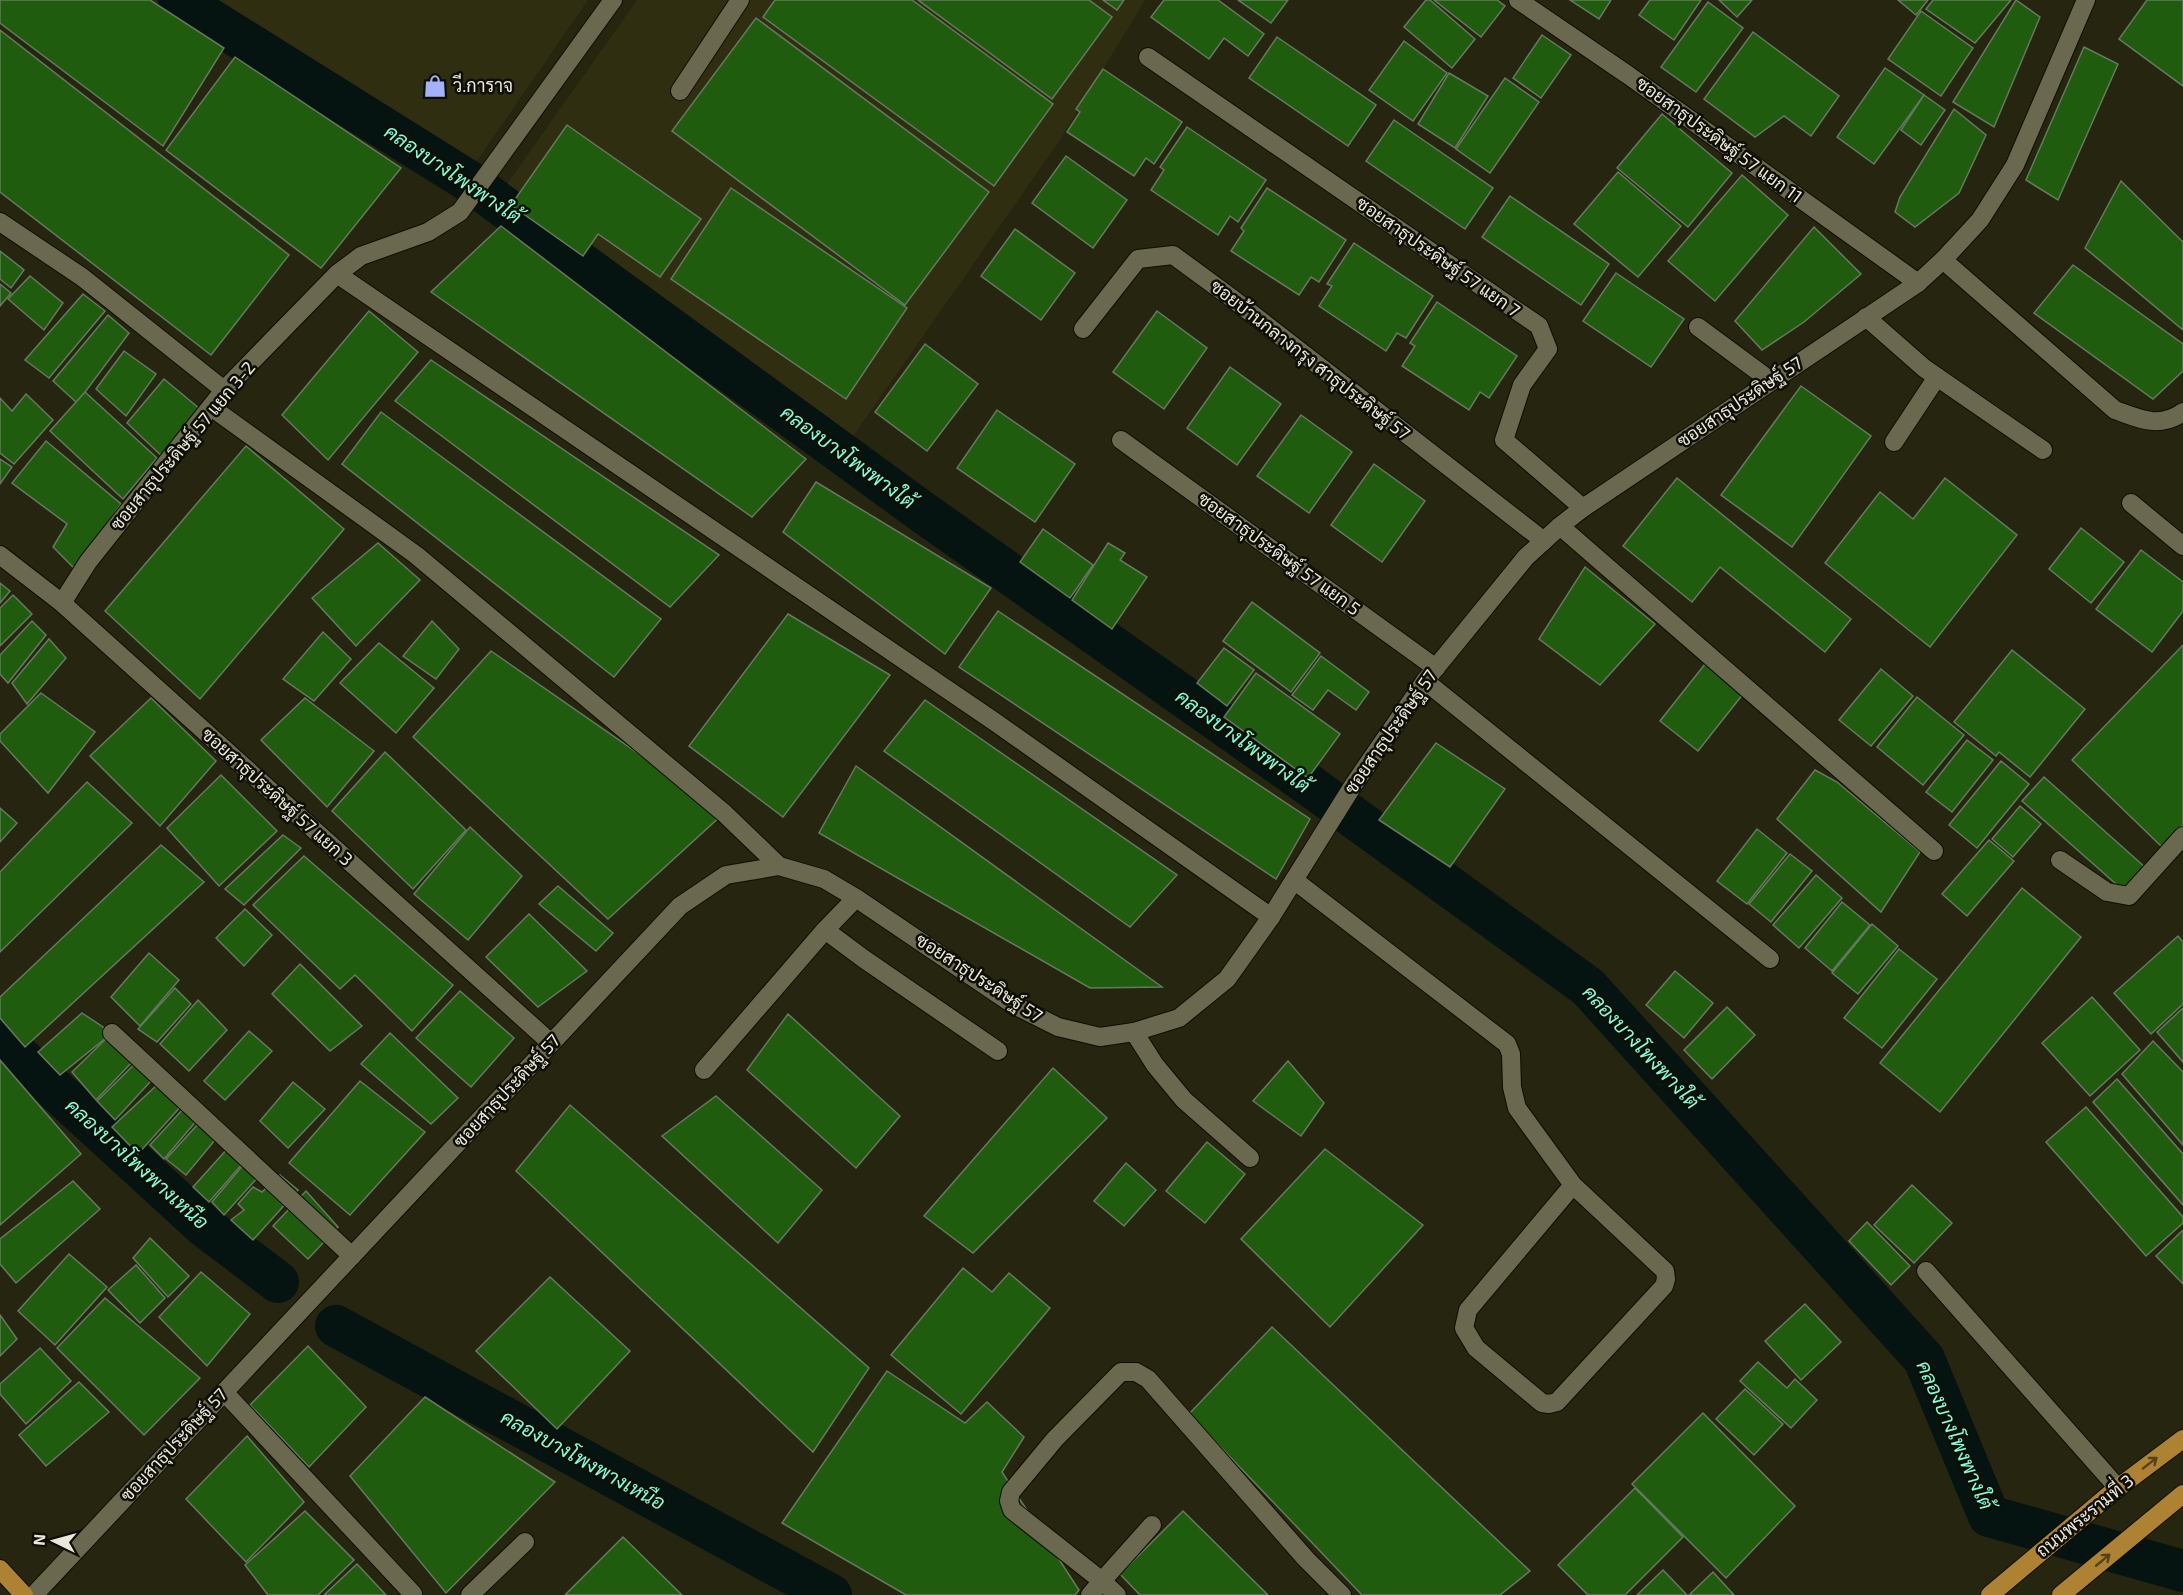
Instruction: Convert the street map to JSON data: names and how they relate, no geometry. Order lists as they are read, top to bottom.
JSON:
{
  "streets": {
    "main road": ["ถนนพระรามที่ 3"],
    "street": [
      "ซอยสาธุประดิษฐ์ 57 แยก 11",
      "ซอยสาธุประดิษฐ์ 57 แยก 7",
      "ซอยบ้านกลางกรุง สาธุประดิษฐ์ 57",
      "ซอยสาธุประดิษฐ์ 57",
      "ซอยสาธุประดิษฐ์ 57 แยก 3-2",
      "ซอยสาธุประดิษฐ์ 57 แยก 5",
      "ซอยสาธุประดิษฐ์ 57 แยก 3"
    ]
  },
  "crossings": [
    ["ซอยสาธุประดิษฐ์ 57 แยก 11", "ซอยสาธุประดิษฐ์ 57"],
    ["ซอยสาธุประดิษฐ์ 57 แยก 7", "ซอยสาธุประดิษฐ์ 57"],
    ["ซอยบ้านกลางกรุง สาธุประดิษฐ์ 57", "ซอยสาธุประดิษฐ์ 57"],
    ["ซอยสาธุประดิษฐ์ 57", "ซอยสาธุประดิษฐ์ 57 แยก 5"],
    ["ซอยสาธุประดิษฐ์ 57", "ซอยสาธุประดิษฐ์ 57 แยก 3"],
    ["ซอยสาธุประดิษฐ์ 57 แยก 3-2", "ซอยสาธุประดิษฐ์ 57 แยก 3"]
  ],
  "water": ["คลองบางโพงพางใต้", "คลองบางโพงพางเหนือ"],
  "places": {
    "shop": ["วี.การาจ"]
  },
  "north": "left"
}
